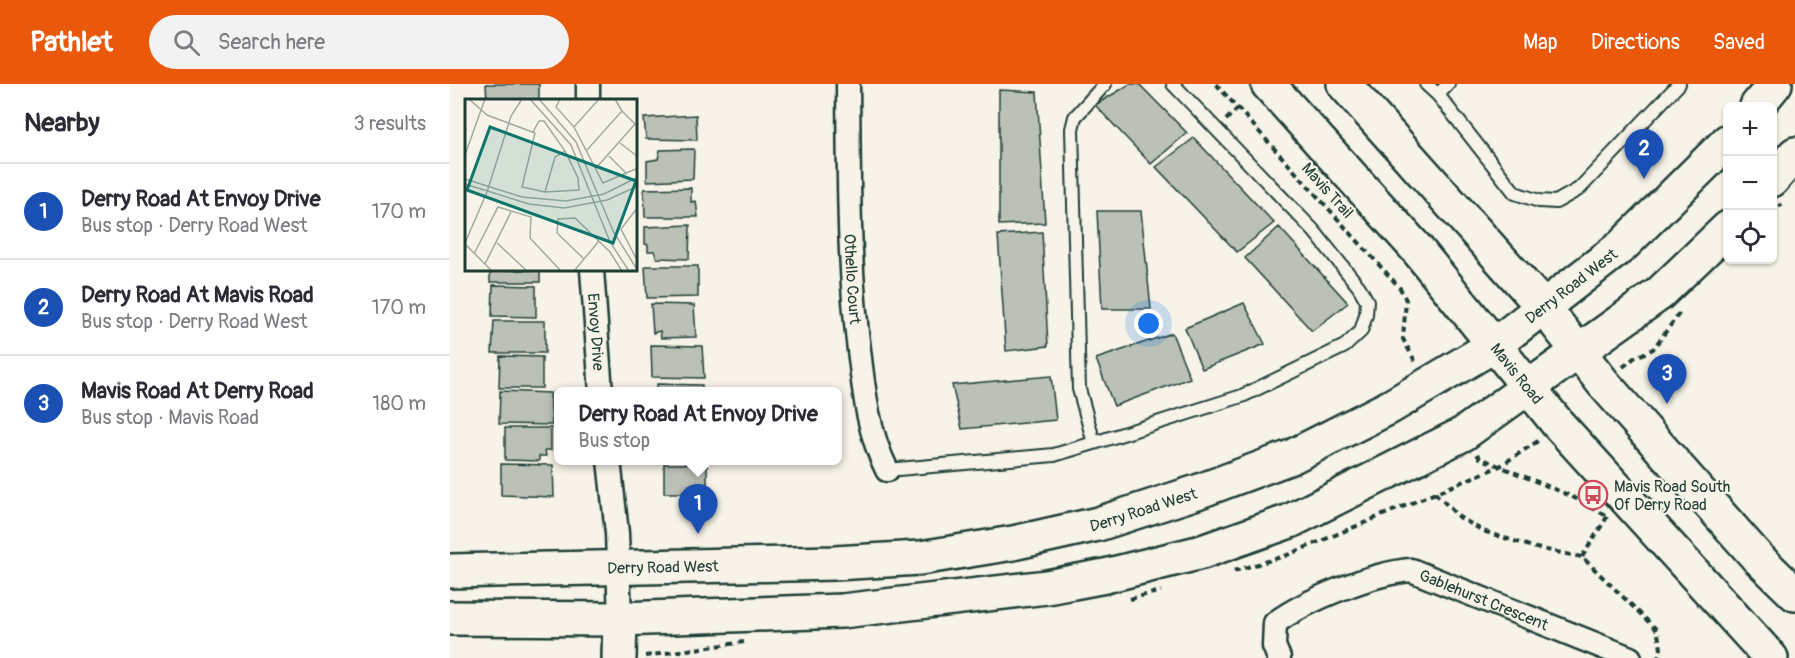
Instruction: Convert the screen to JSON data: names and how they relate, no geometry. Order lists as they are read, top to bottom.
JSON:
{
  "streets": {
    "main road": ["Derry Road West", "Mavis Road"],
    "street": ["Othello Court", "Envoy Drive", "Gablehurst Crescent"],
    "path": ["Mavis Trail"]
  },
  "crossings": [
    ["Mavis Trail", "Derry Road West"],
    ["Derry Road West", "Mavis Road"]
  ],
  "places": {
    "bus stop": ["Mavis Road South Of Derry Road"]
  },
  "page": {
    "header": "Pathlet",
    "search": "Search here",
    "nav": ["Map", "Directions", "Saved"],
    "heading": ["Nearby", "3 results"],
    "map_buttons": ["+", "−"],
    "pins": ["2", "3", "1"],
    "list": [
      {
        "mark": "1",
        "name": "Derry Road At Envoy Drive",
        "note": "Bus stop · Derry Road West",
        "value": "170 m"
      },
      {
        "mark": "2",
        "name": "Derry Road At Mavis Road",
        "note": "Bus stop · Derry Road West",
        "value": "170 m"
      },
      {
        "mark": "3",
        "name": "Mavis Road At Derry Road",
        "note": "Bus stop · Mavis Road",
        "value": "180 m"
      }
    ],
    "popup": ["Derry Road At Envoy Drive", "Bus stop"]
  }
}
